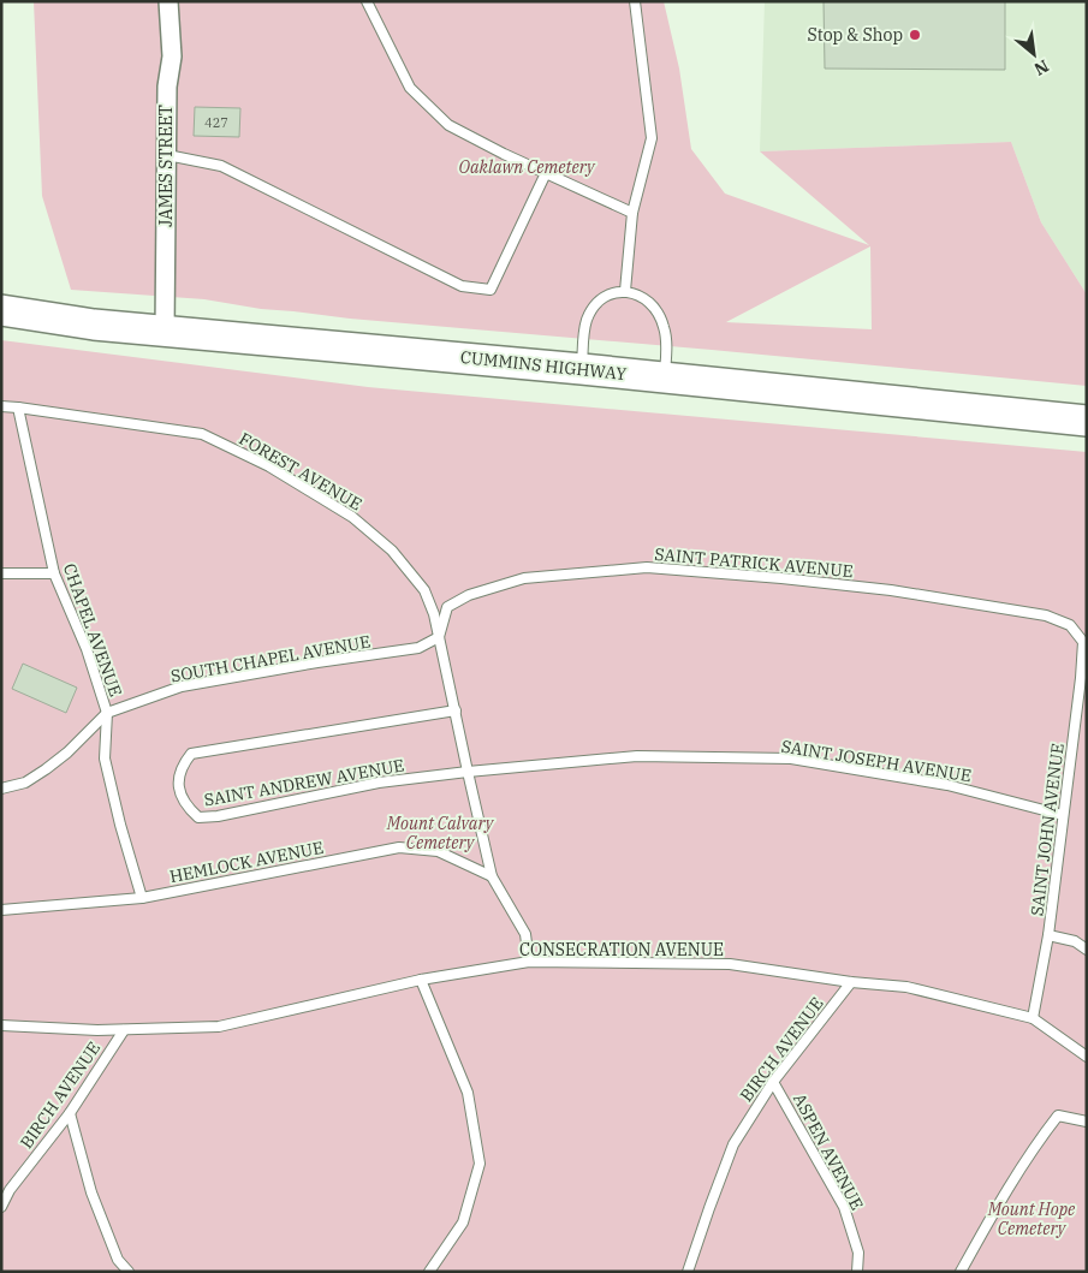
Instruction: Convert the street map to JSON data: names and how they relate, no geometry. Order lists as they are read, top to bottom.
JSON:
{
  "streets": {
    "main road": ["CUMMINS HIGHWAY"],
    "street": ["JAMES STREET"],
    "lane": [
      "FOREST AVENUE",
      "SAINT PATRICK AVENUE",
      "CHAPEL AVENUE",
      "SOUTH CHAPEL AVENUE",
      "SAINT JOSEPH AVENUE",
      "SAINT ANDREW AVENUE",
      "SAINT JOHN AVENUE",
      "HEMLOCK AVENUE",
      "CONSECRATION AVENUE",
      "BIRCH AVENUE",
      "ASPEN AVENUE"
    ]
  },
  "crossings": [
    ["JAMES STREET", "CUMMINS HIGHWAY"],
    ["FOREST AVENUE", "SAINT PATRICK AVENUE"],
    ["FOREST AVENUE", "CHAPEL AVENUE"],
    ["FOREST AVENUE", "SOUTH CHAPEL AVENUE"],
    ["FOREST AVENUE", "SAINT JOSEPH AVENUE"],
    ["FOREST AVENUE", "SAINT ANDREW AVENUE"],
    ["FOREST AVENUE", "HEMLOCK AVENUE"],
    ["FOREST AVENUE", "CONSECRATION AVENUE"],
    ["SAINT PATRICK AVENUE", "SOUTH CHAPEL AVENUE"],
    ["SAINT PATRICK AVENUE", "SAINT JOHN AVENUE"],
    ["CHAPEL AVENUE", "SOUTH CHAPEL AVENUE"],
    ["CHAPEL AVENUE", "HEMLOCK AVENUE"],
    ["SAINT JOSEPH AVENUE", "SAINT ANDREW AVENUE"],
    ["SAINT JOSEPH AVENUE", "SAINT JOHN AVENUE"],
    ["SAINT JOHN AVENUE", "CONSECRATION AVENUE"],
    ["CONSECRATION AVENUE", "BIRCH AVENUE"],
    ["BIRCH AVENUE", "ASPEN AVENUE"]
  ],
  "parks": ["Oaklawn Cemetery", "Mount Calvary Cemetery", "Mount Hope Cemetery"],
  "places": ["Stop & Shop"],
  "house_numbers": ["427"],
  "north": "bottom right"
}
